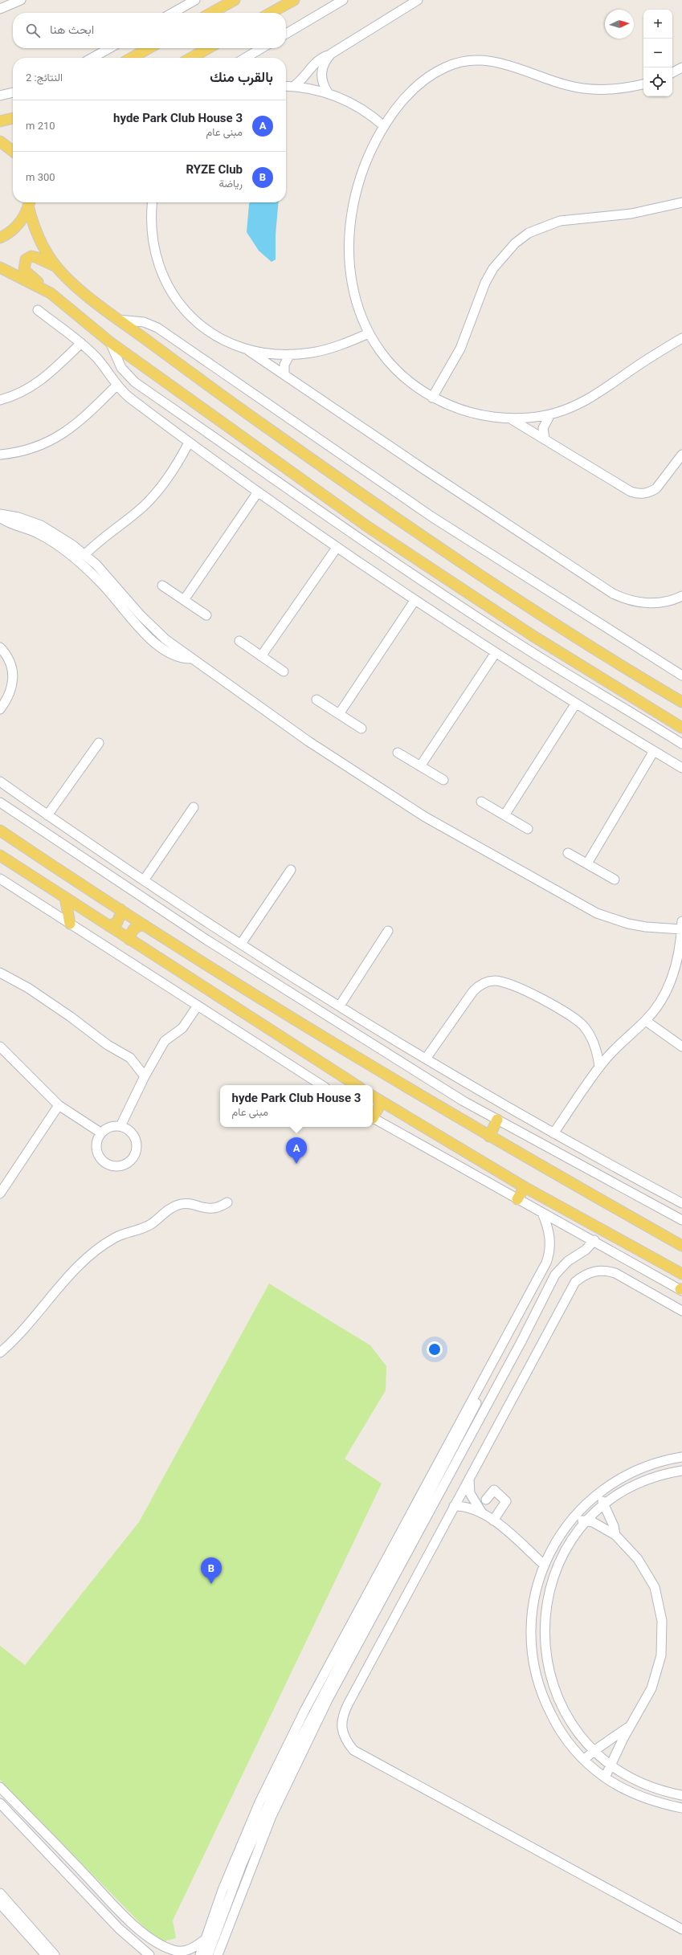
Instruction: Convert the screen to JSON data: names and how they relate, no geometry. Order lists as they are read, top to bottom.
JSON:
{
  "north": "right",
  "page": {
    "map_buttons": ["+", "−"],
    "search": "ابحث هنا",
    "heading": ["بالقرب منك", "النتائج: 2"],
    "list": [
      {
        "mark": "A",
        "name": "hyde Park Club House 3",
        "note": "مبنى عام",
        "value": "210 m"
      },
      {
        "mark": "B",
        "name": "RYZE Club",
        "note": "رياضة",
        "value": "300 m"
      }
    ],
    "popup": ["hyde Park Club House 3", "مبنى عام"],
    "pins": ["A", "B"]
  }
}
